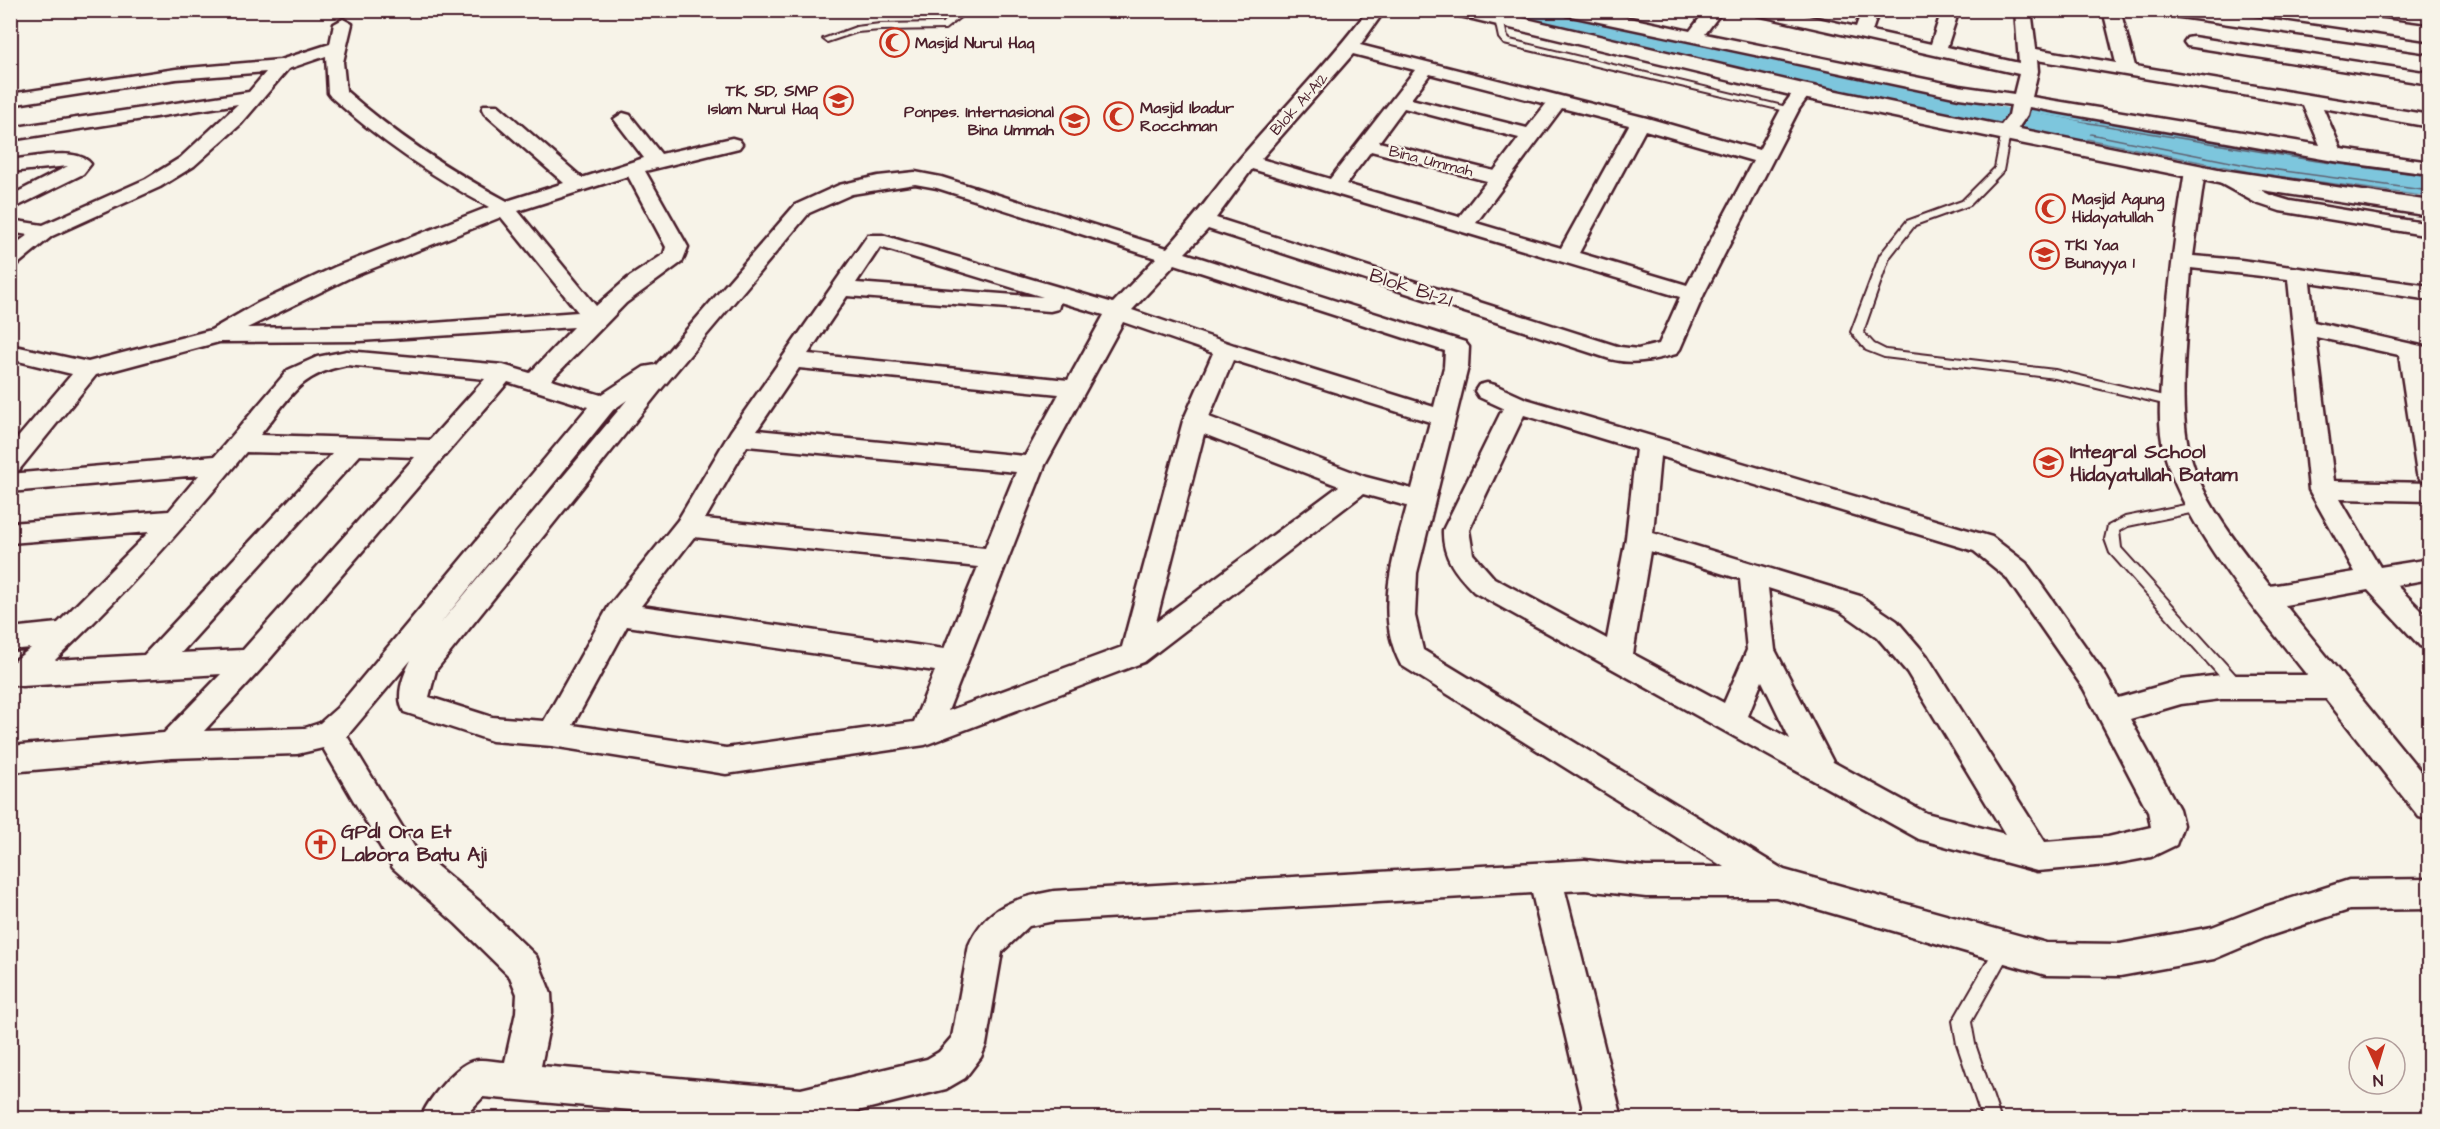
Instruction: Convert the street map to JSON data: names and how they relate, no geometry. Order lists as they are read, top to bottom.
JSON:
{
  "streets": {
    "street": ["Blok A1-A12", "Bina Ummah", "Blok B1-21"]
  },
  "crossings": [
    ["Blok A1-A12", "Blok B1-21"]
  ],
  "places": {
    "mosque": ["Masjid Nurul Haq", "Masjid Ibadur Rocchman", "Masjid Agung Hidayatullah"],
    "school or university": [
      "TK, SD, SMP Islam Nurul Haq",
      "Ponpes. Internasional Bina Ummah",
      "TKI Yaa Bunayya 1",
      "Integral School Hidayatullah Batam"
    ],
    "church": ["GPdI Ora Et Labora Batu Aji"]
  },
  "north": "bottom"
}
